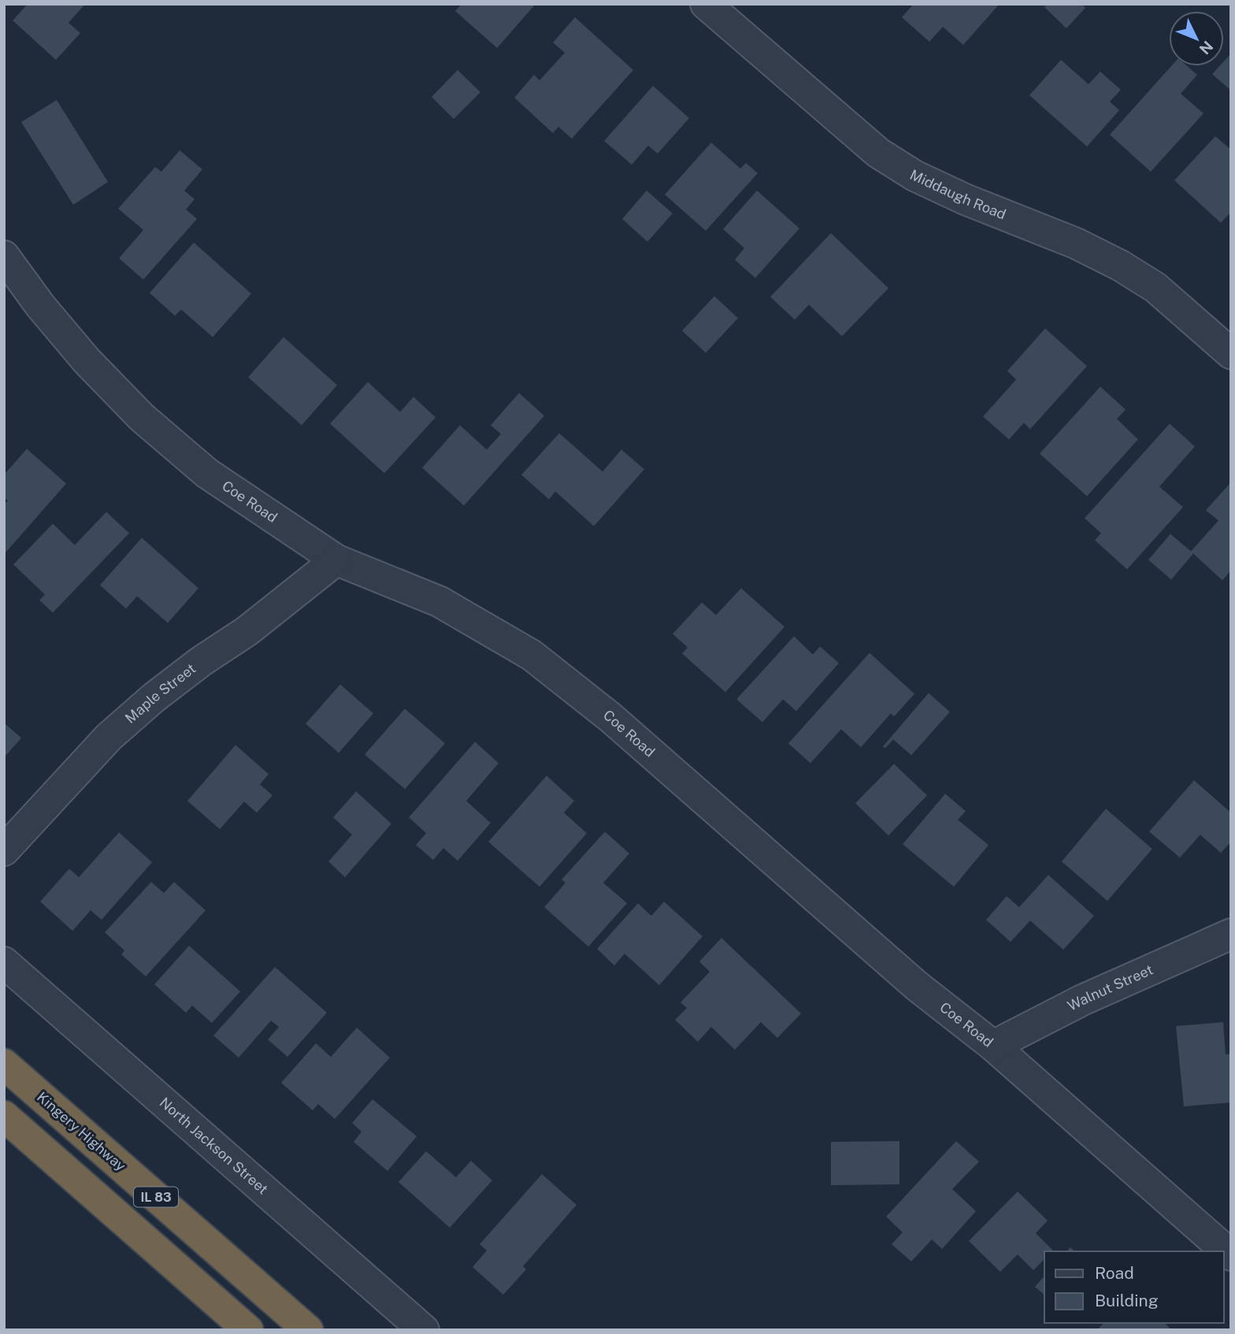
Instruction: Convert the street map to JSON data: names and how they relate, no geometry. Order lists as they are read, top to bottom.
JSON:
{
  "streets": {
    "highway": ["Kingery Highway", "IL 83"],
    "street": [
      "Middaugh Road",
      "Coe Road",
      "Maple Street",
      "Walnut Street",
      "North Jackson Street"
    ]
  },
  "crossings": [
    ["Coe Road", "Maple Street"],
    ["Coe Road", "Walnut Street"]
  ],
  "legend": ["Road", "Building"],
  "north": "bottom right"
}
